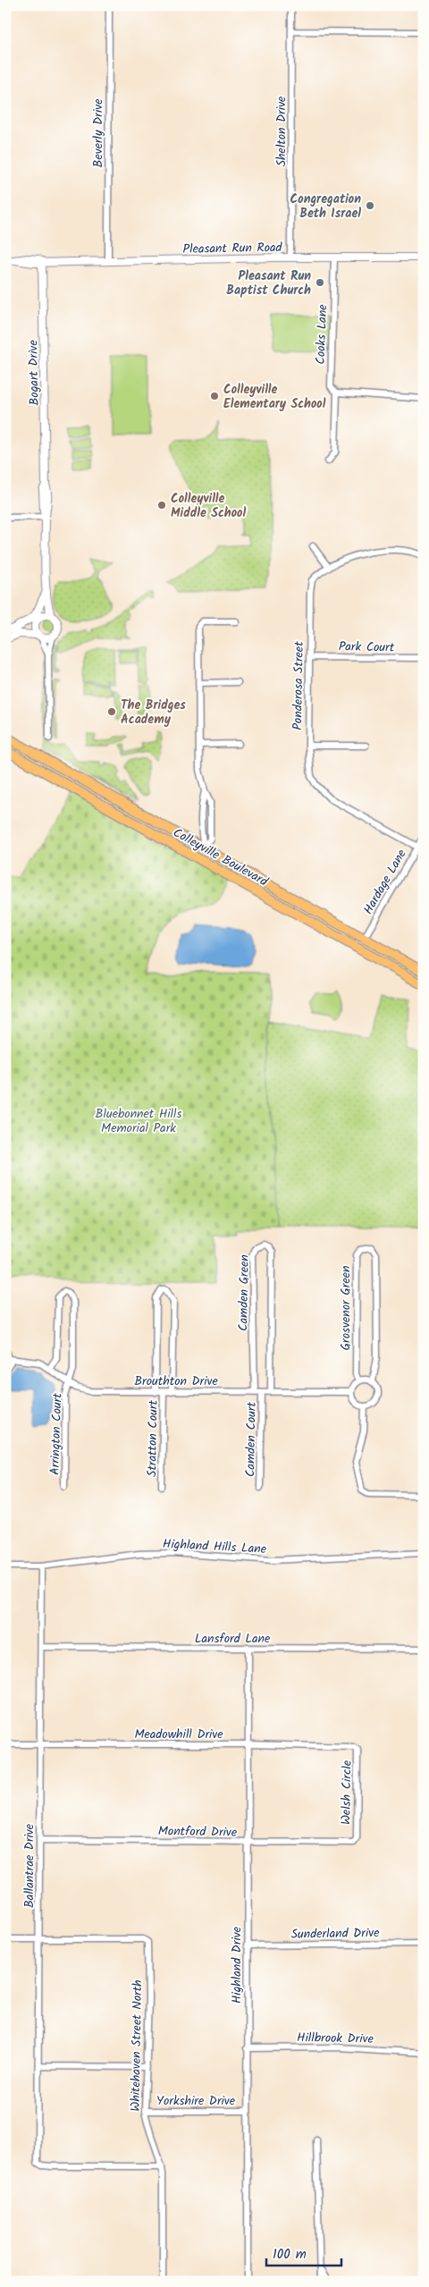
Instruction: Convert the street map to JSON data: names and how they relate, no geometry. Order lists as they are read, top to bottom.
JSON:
{
  "streets": {
    "main road": ["Colleyville Boulevard"],
    "street": [
      "Shelton Drive",
      "Beverly Drive",
      "Pleasant Run Road",
      "Cooks Lane",
      "Bogart Drive",
      "Park Court",
      "Ponderosa Street",
      "Hardage Lane",
      "Camden Green",
      "Grosvenor Green",
      "Brouthton Drive",
      "Arrington Court",
      "Stratton Court",
      "Camden Court",
      "Highland Hills Lane",
      "Lansford Lane",
      "Meadowhill Drive",
      "Welsh Circle",
      "Montford Drive",
      "Ballantrae Drive",
      "Sunderland Drive",
      "Highland Drive",
      "Hillbrook Drive",
      "Whitehaven Street North",
      "Yorkshire Drive"
    ]
  },
  "crossings": [
    ["Shelton Drive", "Pleasant Run Road"],
    ["Beverly Drive", "Pleasant Run Road"],
    ["Pleasant Run Road", "Cooks Lane"],
    ["Pleasant Run Road", "Bogart Drive"],
    ["Park Court", "Ponderosa Street"],
    ["Ponderosa Street", "Hardage Lane"],
    ["Colleyville Boulevard", "Hardage Lane"],
    ["Camden Green", "Brouthton Drive"],
    ["Grosvenor Green", "Brouthton Drive"],
    ["Brouthton Drive", "Arrington Court"],
    ["Brouthton Drive", "Stratton Court"],
    ["Brouthton Drive", "Camden Court"],
    ["Highland Hills Lane", "Ballantrae Drive"],
    ["Lansford Lane", "Ballantrae Drive"],
    ["Lansford Lane", "Highland Drive"],
    ["Meadowhill Drive", "Welsh Circle"],
    ["Meadowhill Drive", "Ballantrae Drive"],
    ["Meadowhill Drive", "Highland Drive"],
    ["Welsh Circle", "Montford Drive"],
    ["Montford Drive", "Ballantrae Drive"],
    ["Montford Drive", "Highland Drive"],
    ["Ballantrae Drive", "Whitehaven Street North"],
    ["Sunderland Drive", "Highland Drive"],
    ["Highland Drive", "Hillbrook Drive"],
    ["Highland Drive", "Yorkshire Drive"],
    ["Whitehaven Street North", "Yorkshire Drive"]
  ],
  "parks": ["Bluebonnet Hills Memorial Park"],
  "places": [
    "Congregation Beth Israel",
    "Pleasant Run Baptist Church",
    "Colleyville Elementary School",
    "Colleyville Middle School",
    "The Bridges Academy"
  ],
  "scale_bar": "100 m"
}
